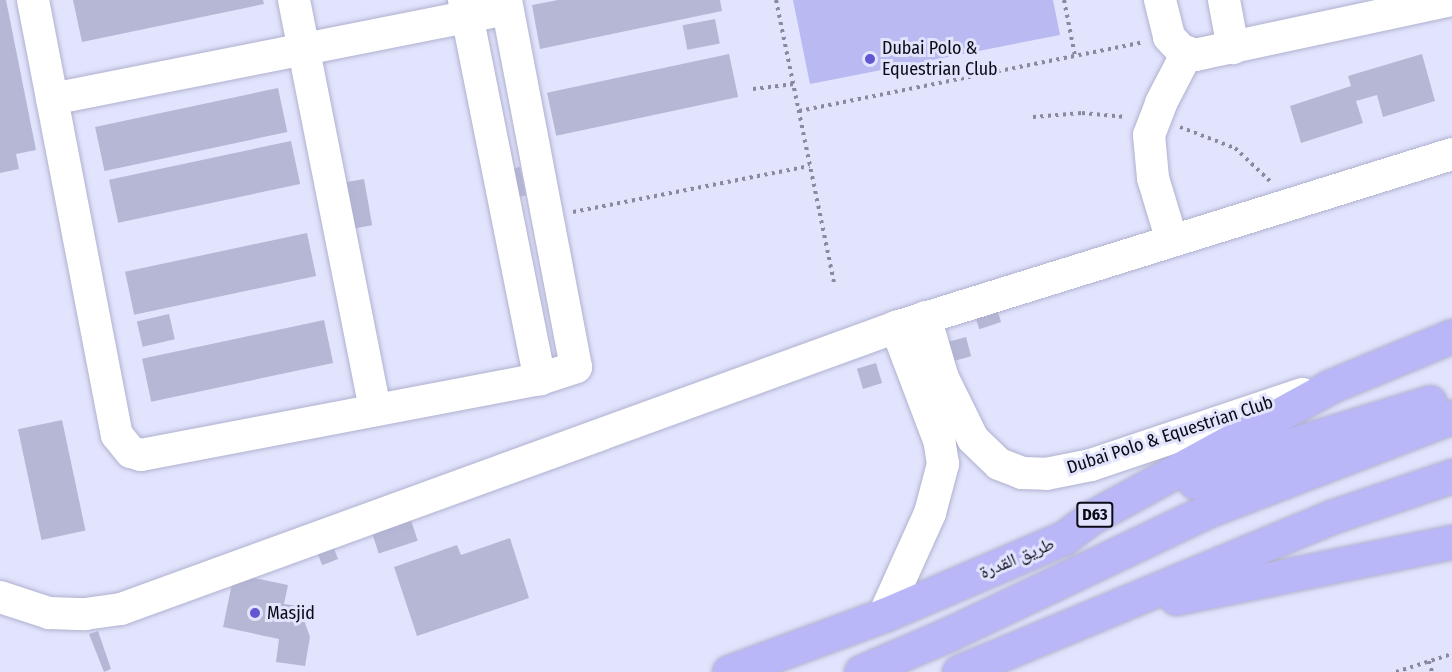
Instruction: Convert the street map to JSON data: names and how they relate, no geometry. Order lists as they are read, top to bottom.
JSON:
{
  "streets": {
    "main road": ["D63", "طريق القدرة"],
    "lane": ["Dubai Polo & Equestrian Club"]
  },
  "crossings": [
    ["Dubai Polo & Equestrian Club", "طريق القدرة"]
  ],
  "places": ["Dubai Polo & Equestrian Club", "Masjid"]
}
